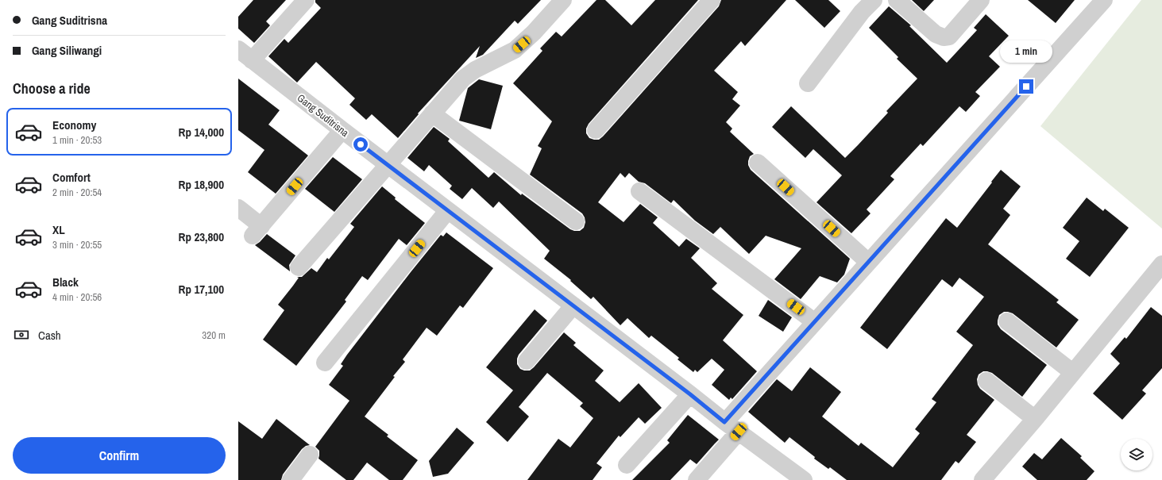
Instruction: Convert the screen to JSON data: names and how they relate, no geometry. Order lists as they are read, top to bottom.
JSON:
{
  "streets": {
    "street": ["Gang Suditrisna"]
  },
  "page": {
    "banner": ["Gang Suditrisna", "Gang Siliwangi"],
    "bubble": "1 min",
    "heading": "Choose a ride",
    "list": [
      {
        "name": "Economy",
        "note": "1 min · 20:53",
        "value": "Rp 14,000"
      },
      {
        "name": "Comfort",
        "note": "2 min · 20:54",
        "value": "Rp 18,900"
      },
      {
        "name": "XL",
        "note": "3 min · 20:55",
        "value": "Rp 23,800"
      },
      {
        "name": "Black",
        "note": "4 min · 20:56",
        "value": "Rp 17,100"
      }
    ],
    "pay": ["Cash", "320 m"],
    "buttons": "Confirm"
  }
}
